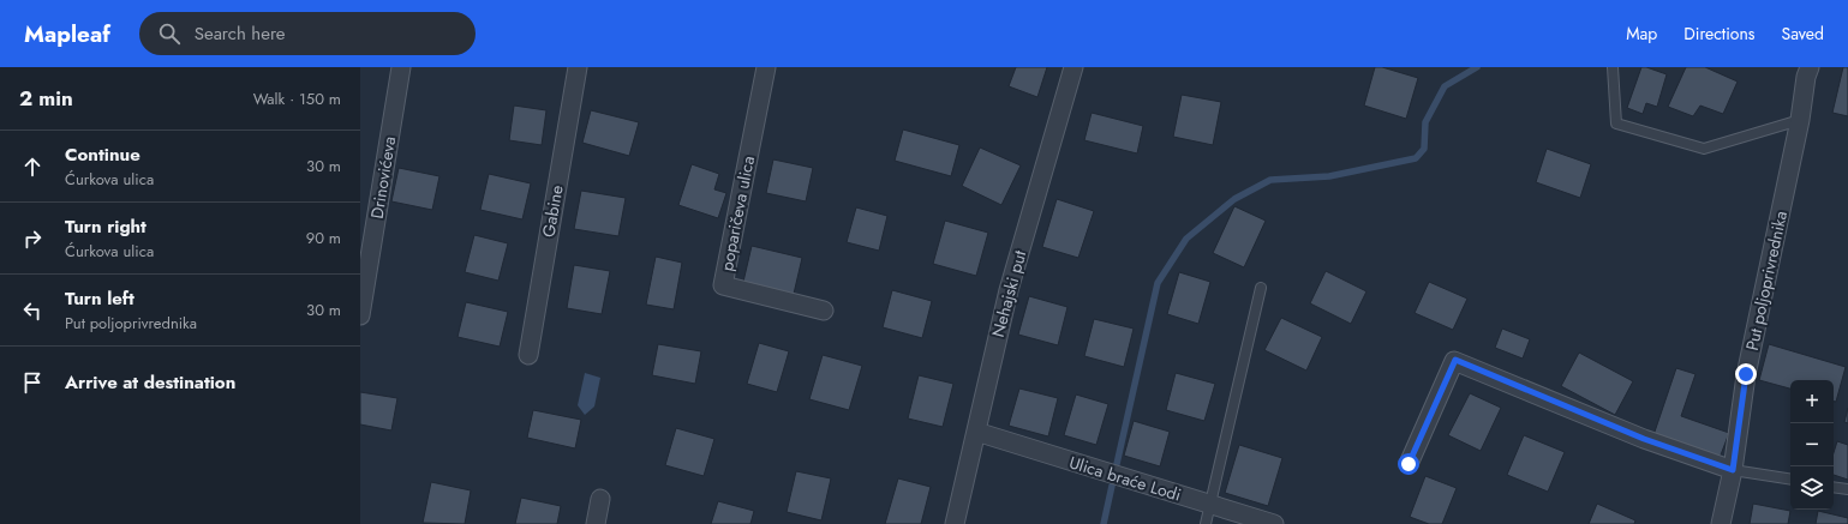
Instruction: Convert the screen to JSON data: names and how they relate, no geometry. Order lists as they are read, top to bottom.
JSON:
{
  "streets": {
    "street": [
      "Drinovićeva",
      "Gabine",
      "poparičeva ulica",
      "Put poljoprivrednika",
      "Nehajski put",
      "Ulica braće Lodi"
    ]
  },
  "crossings": [
    ["Nehajski put", "Ulica braće Lodi"]
  ],
  "page": {
    "header": "Mapleaf",
    "search": "Search here",
    "nav": ["Map", "Directions", "Saved"],
    "heading": ["2 min", "Walk · 150 m"],
    "list": [
      ["Continue", "Ćurkova ulica", "30 m"],
      ["Turn right", "Ćurkova ulica", "90 m"],
      ["Turn left", "Put poljoprivrednika", "30 m"],
      "Arrive at destination"
    ],
    "map_buttons": ["+", "−"]
  }
}
